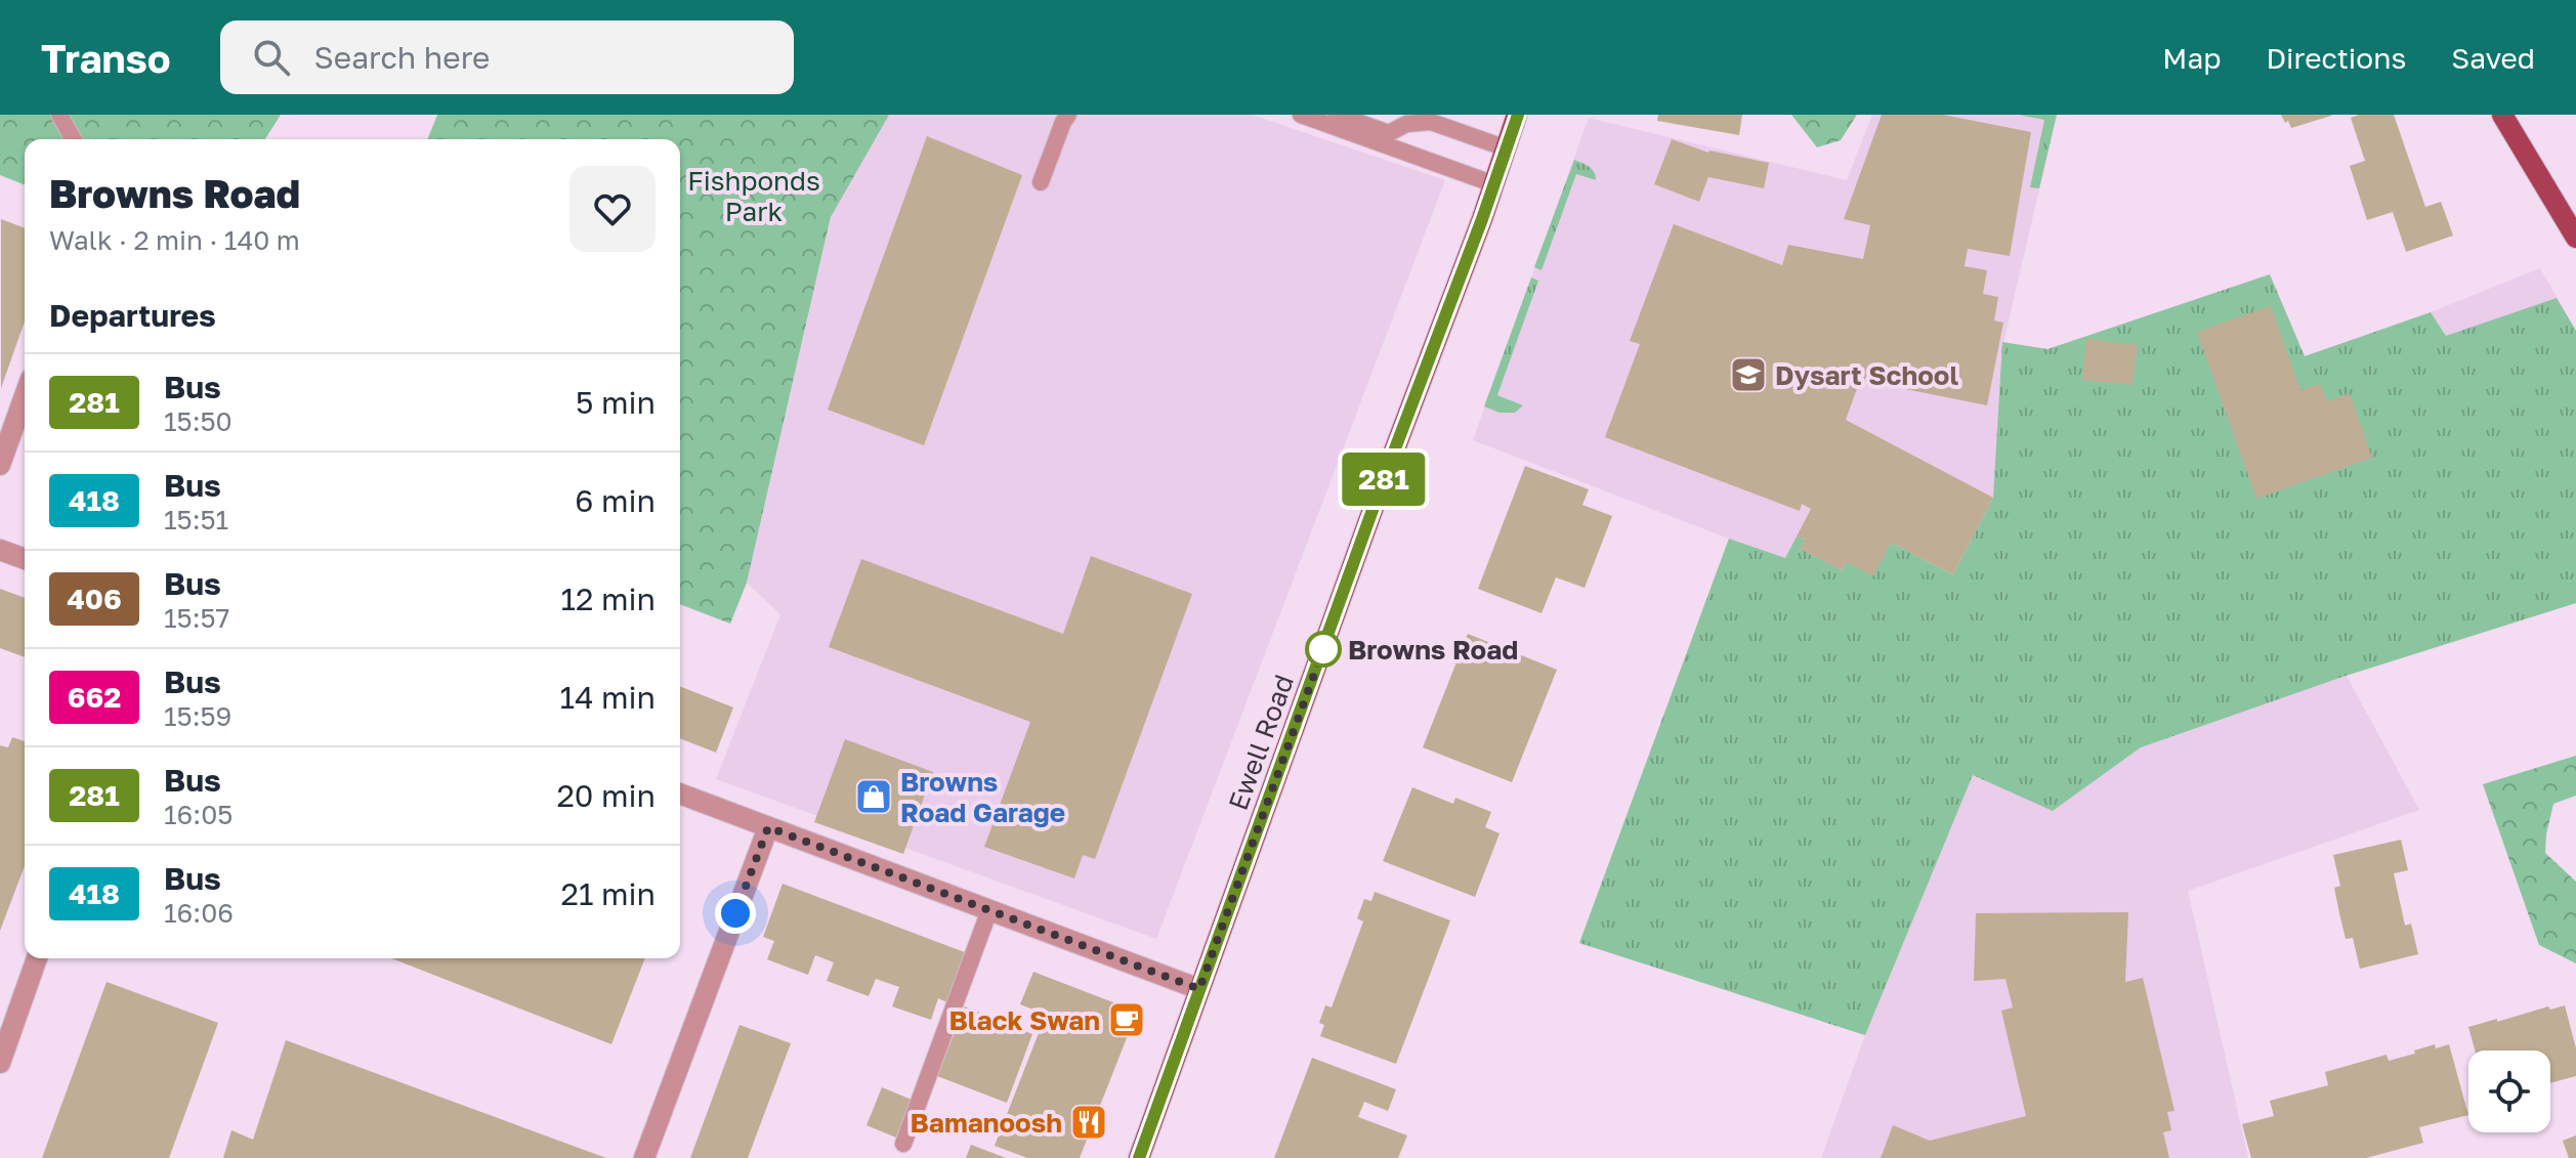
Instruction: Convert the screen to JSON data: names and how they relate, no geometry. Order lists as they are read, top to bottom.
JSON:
{
  "streets": {
    "main road": ["Ewell Road"]
  },
  "parks": ["Fishponds Park"],
  "places": {
    "school or university": ["Dysart School"],
    "other": ["Browns Road"],
    "shop": ["Browns Road Garage"],
    "cafe": ["Black Swan"],
    "restaurant": ["Bamanoosh"]
  },
  "lines": ["bus line 281"],
  "page": {
    "header": "Transo",
    "search": "Search here",
    "nav": ["Map", "Directions", "Saved"],
    "on_map": "281",
    "heading": [
      ["Browns Road", "Walk · 2 min · 140 m"],
      "Departures"
    ],
    "list": [
      {
        "mark": "281",
        "name": "Bus",
        "note": "15:50",
        "value": "5 min"
      },
      {
        "mark": "418",
        "name": "Bus",
        "note": "15:51",
        "value": "6 min"
      },
      {
        "mark": "406",
        "name": "Bus",
        "note": "15:57",
        "value": "12 min"
      },
      {
        "mark": "662",
        "name": "Bus",
        "note": "15:59",
        "value": "14 min"
      },
      {
        "mark": "281",
        "name": "Bus",
        "note": "16:05",
        "value": "20 min"
      },
      {
        "mark": "418",
        "name": "Bus",
        "note": "16:06",
        "value": "21 min"
      }
    ]
  }
}
